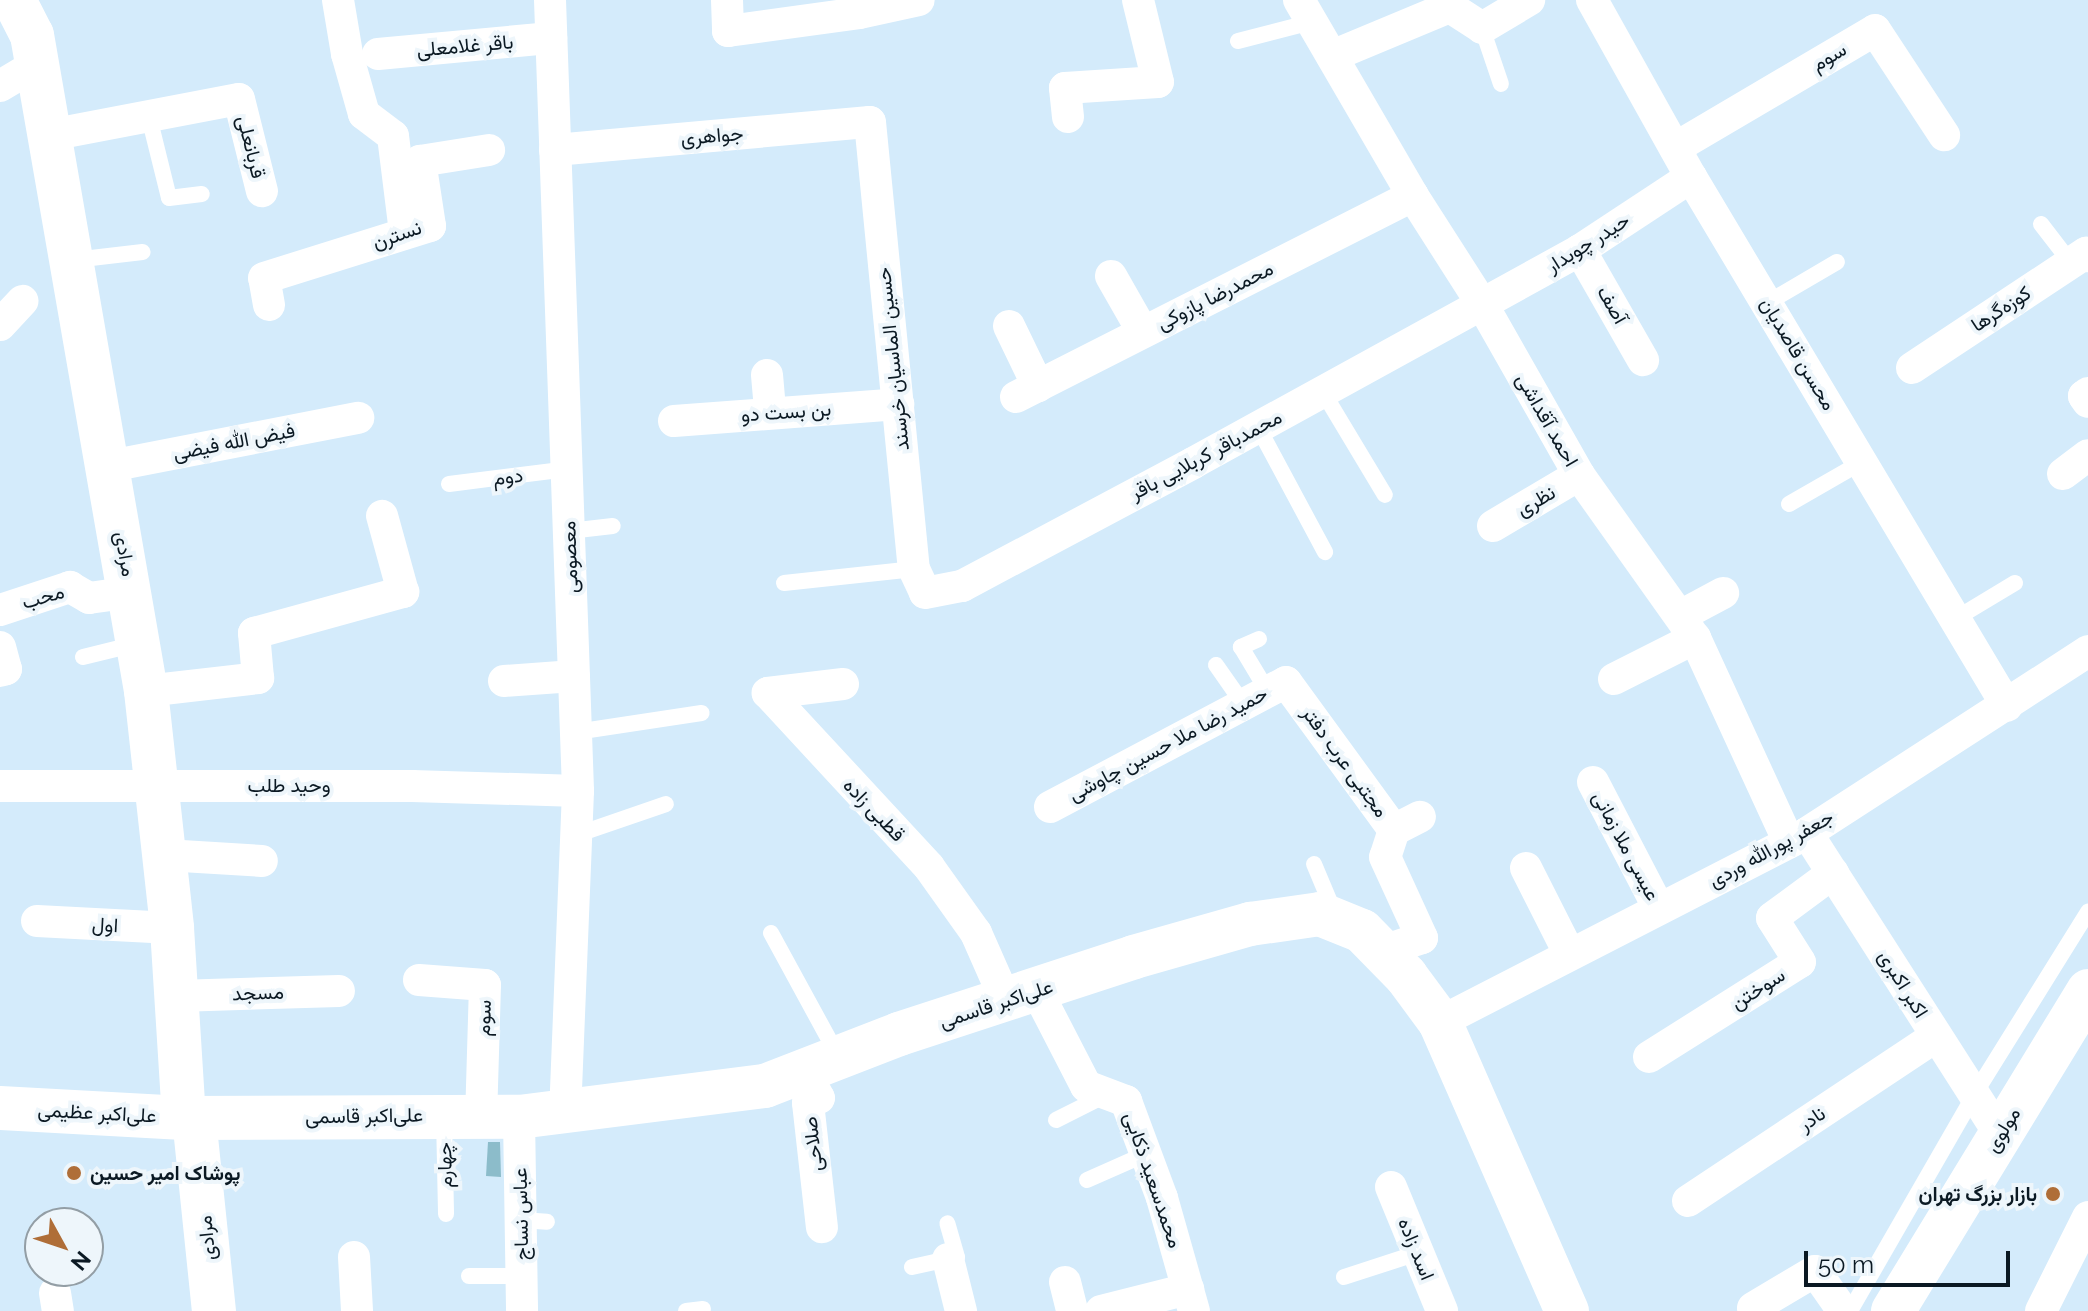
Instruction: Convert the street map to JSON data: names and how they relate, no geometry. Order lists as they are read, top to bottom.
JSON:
{
  "streets": {
    "street": [
      "باقر غلامعلی",
      "سوم",
      "جواهری",
      "قربانعلی",
      "نسترن",
      "حیدر چوبدار",
      "محمدرضا پازوکی",
      "آصف",
      "کوزه‌گرها",
      "محسن قاصدیان",
      "حسین الماسیان خرسند",
      "بن بست دو",
      "احمد آقداشی",
      "فیض الله فیضی",
      "محمدباقر کربلایی باقر",
      "نظری",
      "مرادی",
      "معصومی",
      "محب",
      "حمید رضا ملا حسین چاوشی",
      "مجتبی عرب دفتر",
      "وحید طلب",
      "قطبی زاده",
      "عیسی ملا زمانی",
      "جعفر پورالله وردی",
      "اول",
      "اکبر اکبری",
      "سوختن",
      "مسجد",
      "علی‌اکبر قاسمی",
      "علی‌اکبر عظیمی",
      "نادر",
      "مولوی",
      "صلاحی",
      "محمدسعید ذکایی",
      "عباس نساج",
      "اسد زاده"
    ],
    "lane": ["دوم", "چهارم"]
  },
  "crossings": [
    ["باقر غلامعلی", "معصومی"],
    ["سوم", "محسن قاصدیان"],
    ["سوم", "علی‌اکبر قاسمی"],
    ["سوم", "چهارم"],
    ["سوم", "عباس نساج"],
    ["جواهری", "حسین الماسیان خرسند"],
    ["جواهری", "معصومی"],
    ["قربانعلی", "مرادی"],
    ["حیدر چوبدار", "آصف"],
    ["حیدر چوبدار", "محسن قاصدیان"],
    ["حیدر چوبدار", "احمد آقداشی"],
    ["حیدر چوبدار", "محمدباقر کربلایی باقر"],
    ["محمدرضا پازوکی", "احمد آقداشی"],
    ["محسن قاصدیان", "جعفر پورالله وردی"],
    ["حسین الماسیان خرسند", "بن بست دو"],
    ["حسین الماسیان خرسند", "محمدباقر کربلایی باقر"],
    ["احمد آقداشی", "محمدباقر کربلایی باقر"],
    ["احمد آقداشی", "نظری"],
    ["احمد آقداشی", "جعفر پورالله وردی"],
    ["احمد آقداشی", "اکبر اکبری"],
    ["فیض الله فیضی", "مرادی"],
    ["دوم", "معصومی"],
    ["مرادی", "محب"],
    ["مرادی", "وحید طلب"],
    ["مرادی", "اول"],
    ["مرادی", "مسجد"],
    ["مرادی", "علی‌اکبر قاسمی"],
    ["مرادی", "علی‌اکبر عظیمی"],
    ["معصومی", "وحید طلب"],
    ["معصومی", "علی‌اکبر قاسمی"],
    ["حمید رضا ملا حسین چاوشی", "مجتبی عرب دفتر"],
    ["مجتبی عرب دفتر", "علی‌اکبر قاسمی"],
    ["قطبی زاده", "علی‌اکبر قاسمی"],
    ["قطبی زاده", "محمدسعید ذکایی"],
    ["عیسی ملا زمانی", "جعفر پورالله وردی"],
    ["جعفر پورالله وردی", "اکبر اکبری"],
    ["جعفر پورالله وردی", "علی‌اکبر قاسمی"],
    ["اکبر اکبری", "سوختن"],
    ["اکبر اکبری", "نادر"],
    ["اکبر اکبری", "مولوی"],
    ["علی‌اکبر قاسمی", "علی‌اکبر عظیمی"],
    ["علی‌اکبر قاسمی", "صلاحی"],
    ["علی‌اکبر قاسمی", "چهارم"],
    ["علی‌اکبر قاسمی", "محمدسعید ذکایی"],
    ["علی‌اکبر قاسمی", "عباس نساج"],
    ["چهارم", "عباس نساج"]
  ],
  "places": ["پوشاک امیر حسین", "بازار بزرگ تهران"],
  "scale_bar": "50 m",
  "north": "bottom right"
}
